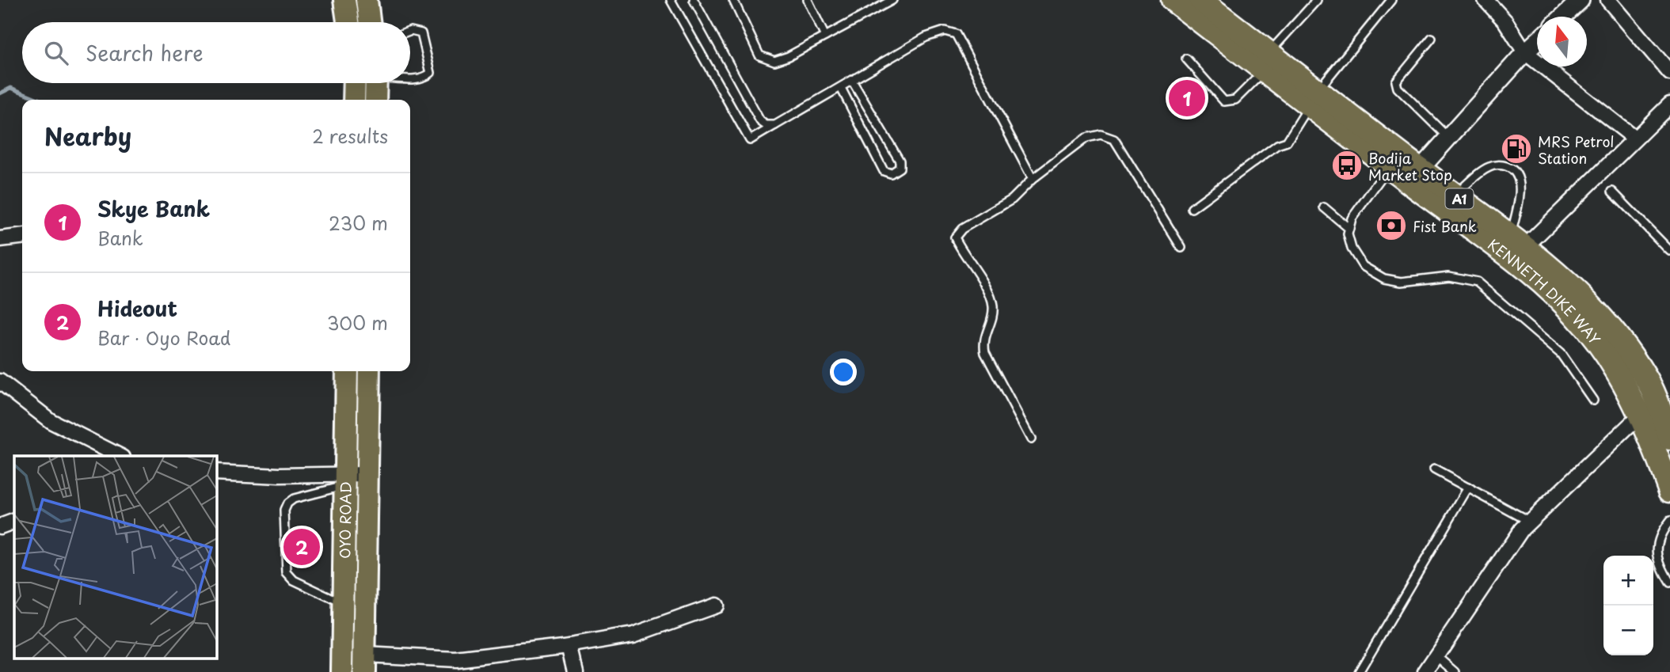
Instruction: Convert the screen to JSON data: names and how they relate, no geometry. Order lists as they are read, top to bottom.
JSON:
{
  "streets": {
    "highway": ["A1", "KENNETH DIKE WAY"],
    "main road": ["OYO ROAD"]
  },
  "places": {
    "fuel station": ["MRS Petrol Station"],
    "bus stop": ["Bodija Market Stop"],
    "bank": ["Fist Bank"]
  },
  "north": "top",
  "page": {
    "search": "Search here",
    "pins": ["1", "2"],
    "heading": ["Nearby", "2 results"],
    "list": [
      {
        "mark": "1",
        "name": "Skye Bank",
        "note": "Bank",
        "value": "230 m"
      },
      {
        "mark": "2",
        "name": "Hideout",
        "note": "Bar · Oyo Road",
        "value": "300 m"
      }
    ],
    "map_buttons": ["+", "−"]
  }
}
